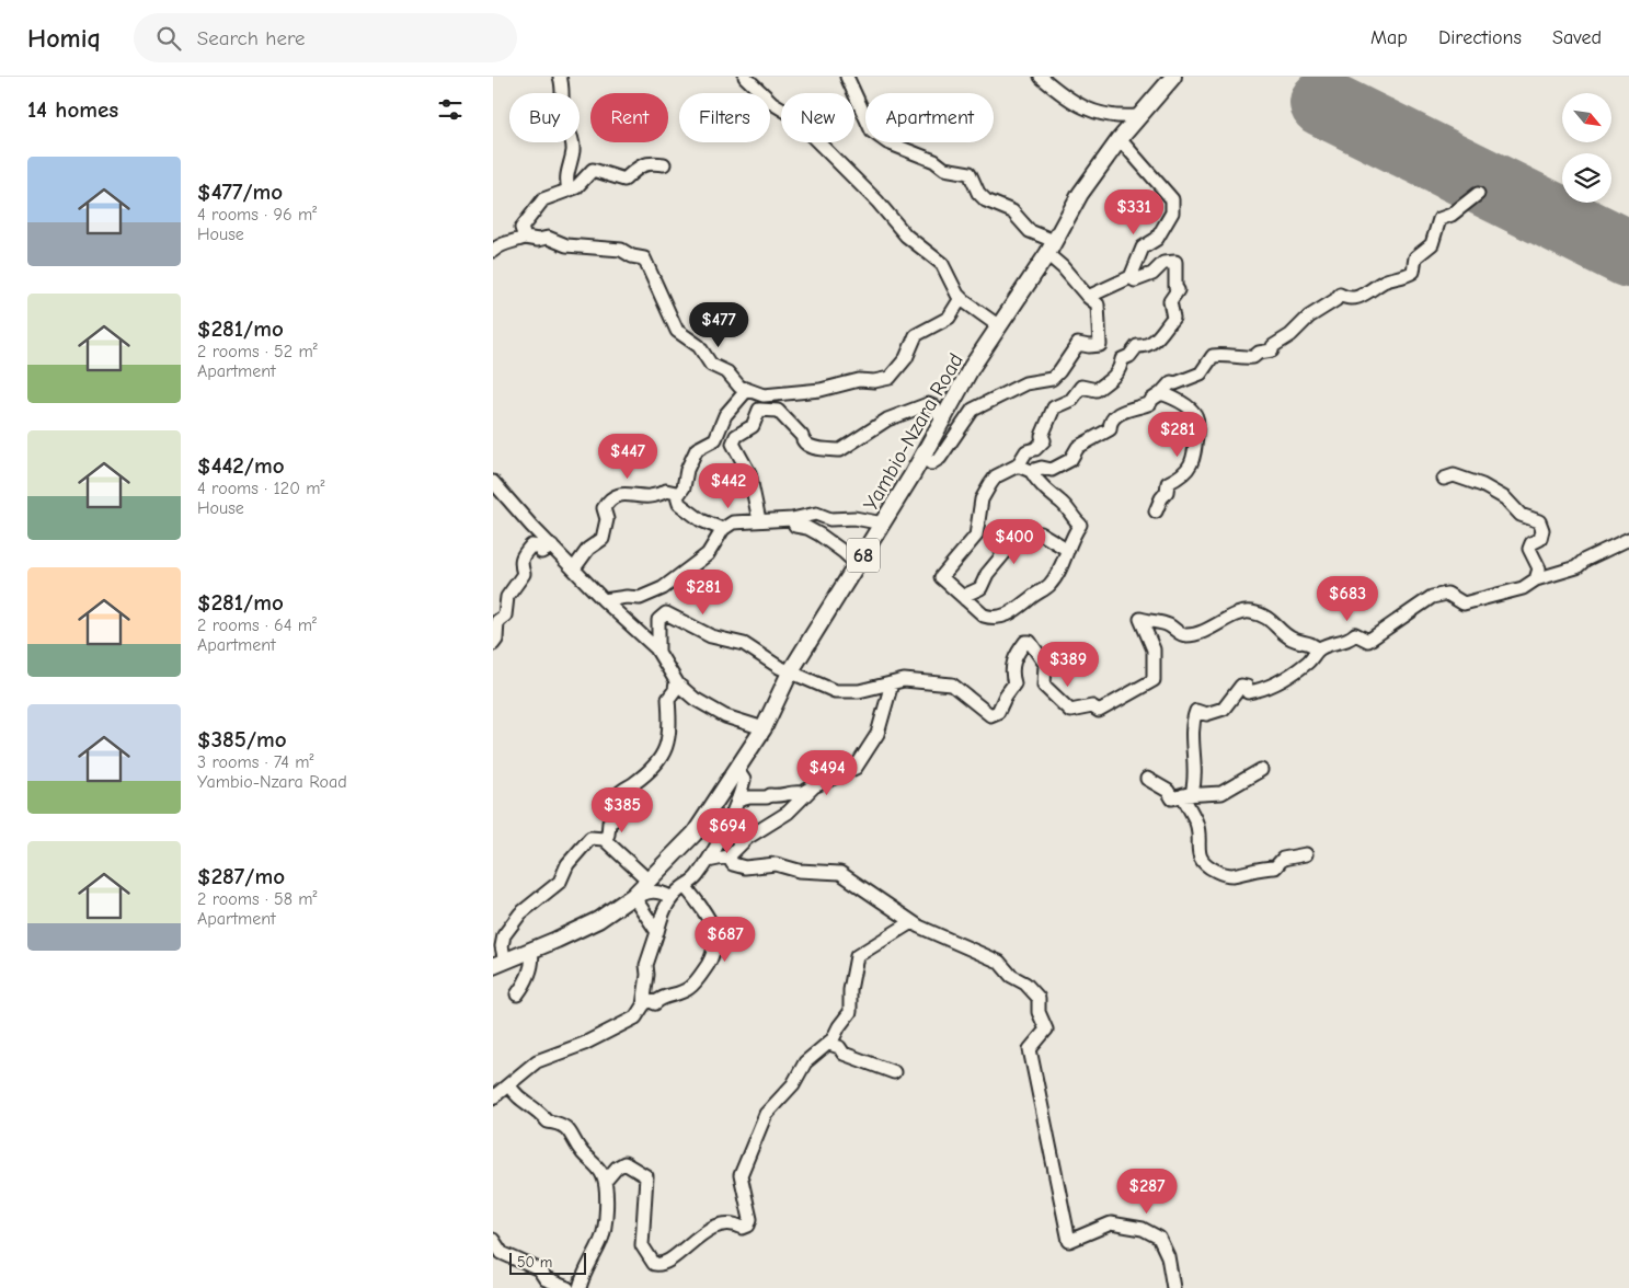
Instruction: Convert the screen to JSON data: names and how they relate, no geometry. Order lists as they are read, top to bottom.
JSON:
{
  "streets": {
    "main road": ["Yambio-Nzara Road", "68"]
  },
  "scale_bar": "50 m",
  "north": "bottom right",
  "page": {
    "header": "Homiq",
    "search": "Search here",
    "nav": ["Map", "Directions", "Saved"],
    "heading": "14 homes",
    "chip": [
      "Buy",
      "Rent",
      "Filters",
      "New",
      "Apartment"
    ],
    "list": [
      {
        "name": "$477/mo",
        "note": "4 rooms · 96 m² · House"
      },
      {
        "name": "$281/mo",
        "note": "2 rooms · 52 m² · Apartment"
      },
      {
        "name": "$442/mo",
        "note": "4 rooms · 120 m² · House"
      },
      {
        "name": "$281/mo",
        "note": "2 rooms · 64 m² · Apartment"
      },
      {
        "name": "$385/mo",
        "note": "3 rooms · 74 m² · Yambio-Nzara Road"
      },
      {
        "name": "$287/mo",
        "note": "2 rooms · 58 m² · Apartment"
      }
    ],
    "price": [
      "$331",
      "$477",
      "$281",
      "$447",
      "$442",
      "$400",
      "$281",
      "$683",
      "$389",
      "$494",
      "$385",
      "$694",
      "$687",
      "$287"
    ],
    "scale": "50 m"
  }
}
